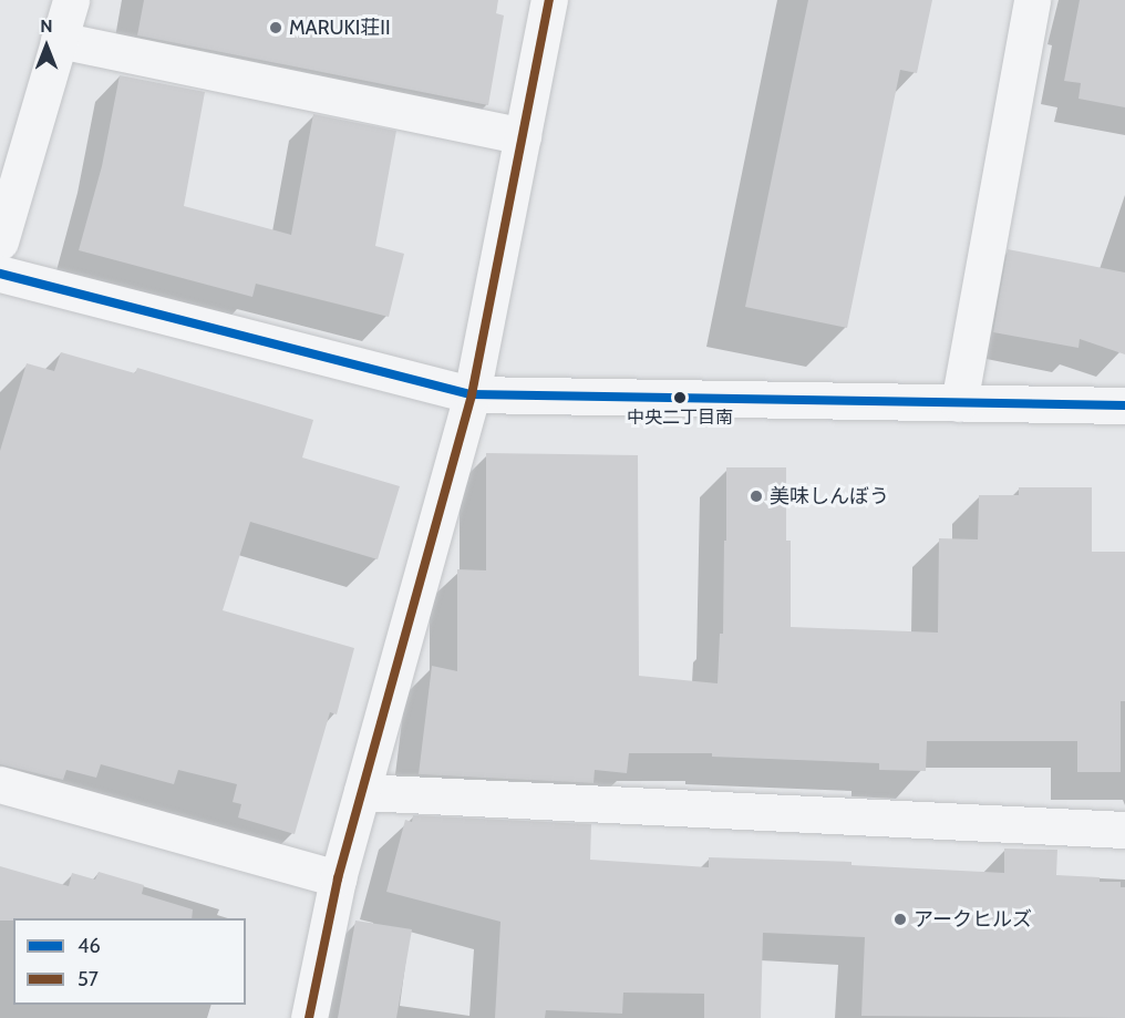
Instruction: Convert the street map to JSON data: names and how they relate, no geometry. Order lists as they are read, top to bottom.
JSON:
{
  "places": [
    "MARUKI荘II",
    "中央二丁目南",
    "美味しんぼう",
    "アークヒルズ"
  ],
  "lines": ["transit line 57", "transit line 46"],
  "legend": ["46", "57"],
  "north": "top"
}
